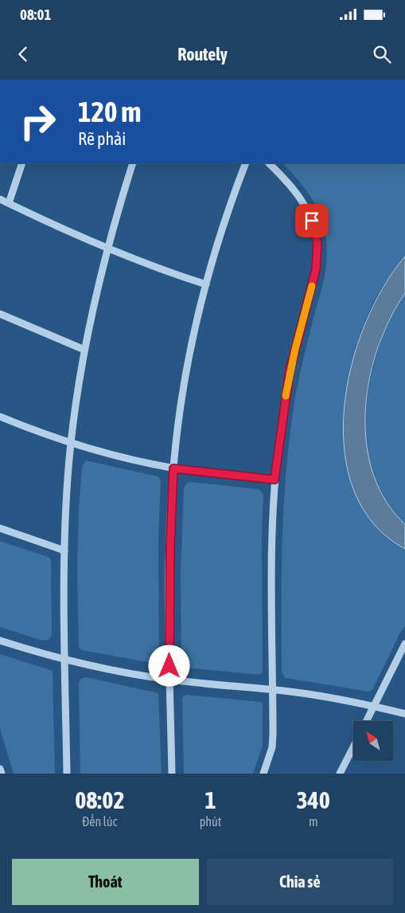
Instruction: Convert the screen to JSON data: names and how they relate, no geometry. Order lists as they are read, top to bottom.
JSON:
{
  "north": "top left",
  "page": {
    "status": "08:01",
    "header": "Routely",
    "turn": ["120 m", "Rẽ phải"],
    "eta": [
      "08:02",
      "Đến lúc",
      "1",
      "phút",
      "340",
      "m"
    ],
    "buttons": ["Thoát", "Chia sẻ"]
  }
}
